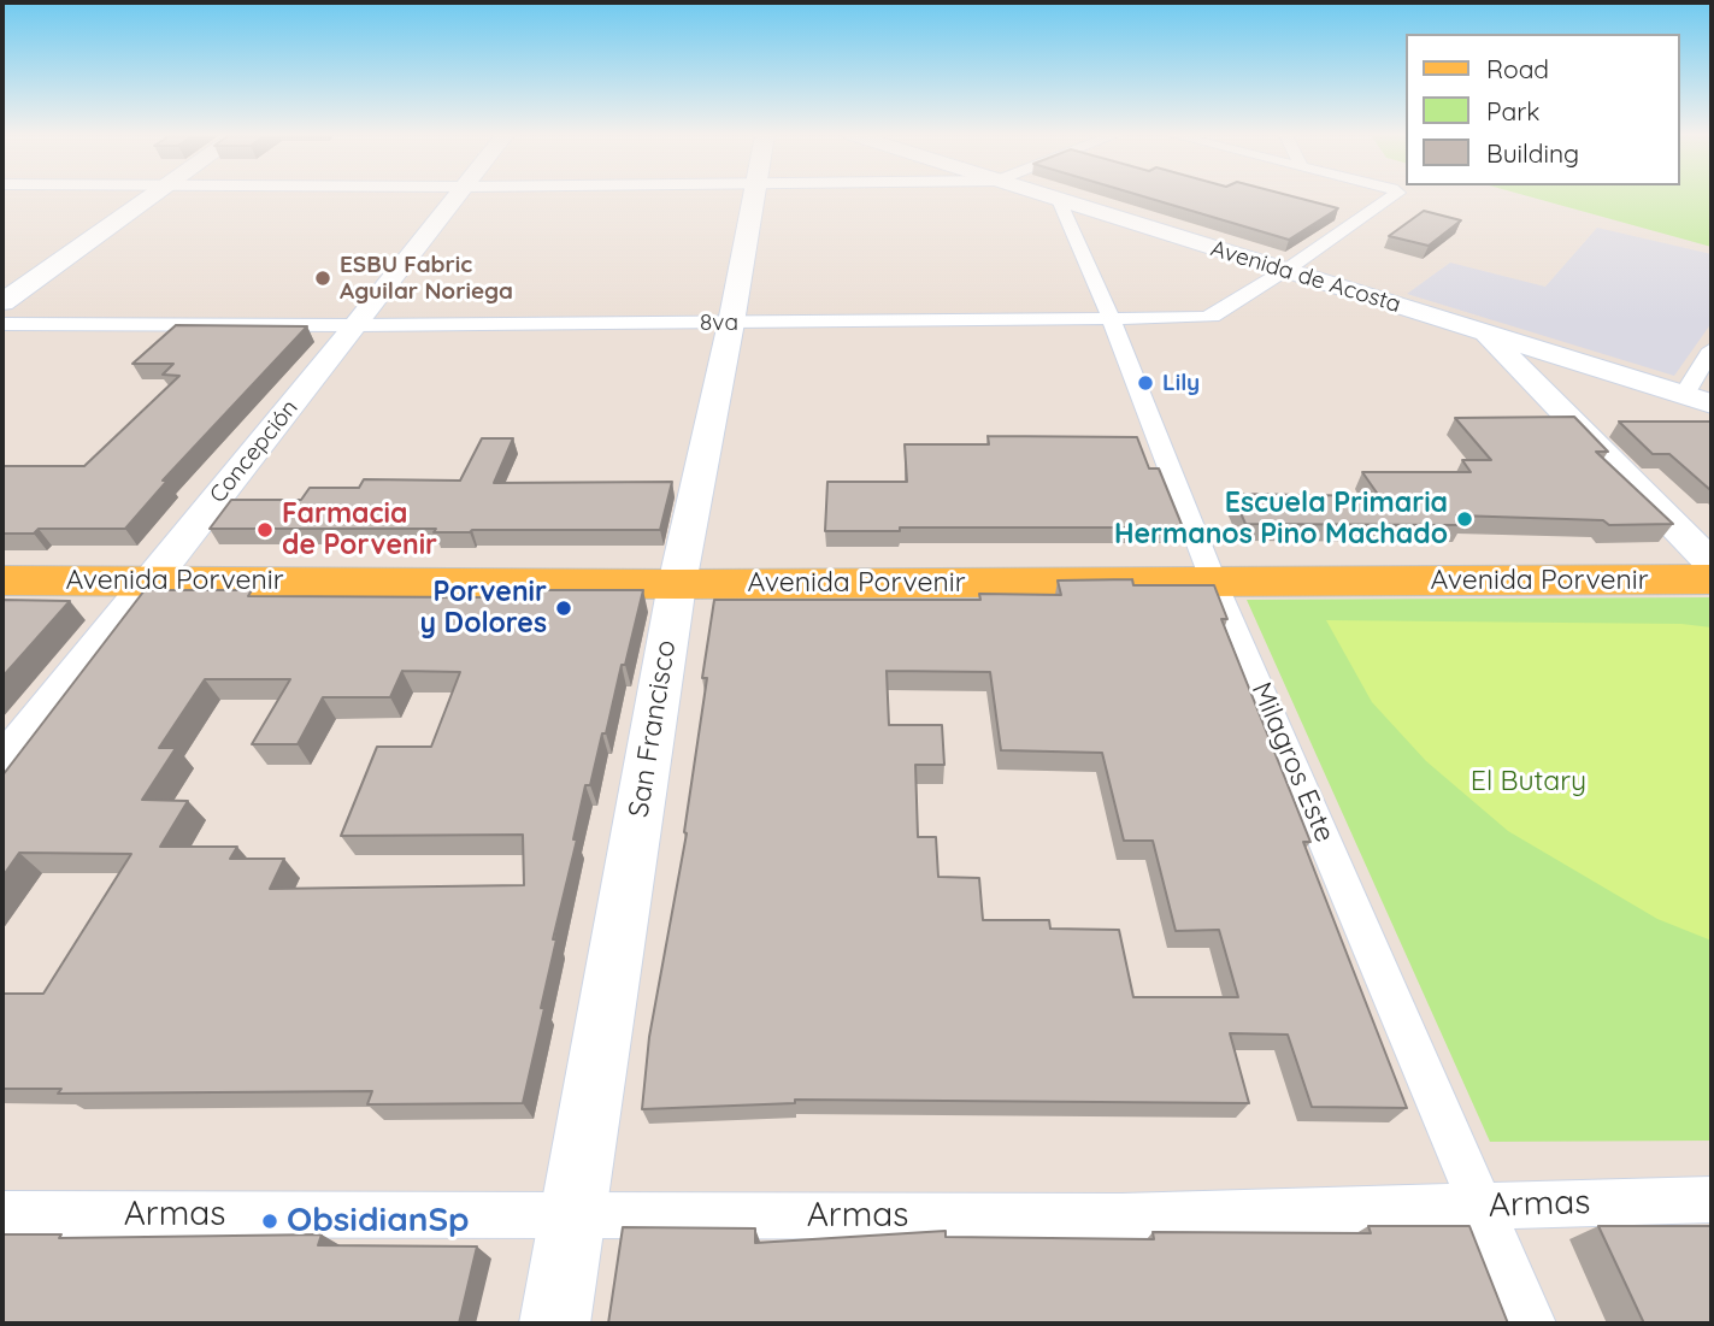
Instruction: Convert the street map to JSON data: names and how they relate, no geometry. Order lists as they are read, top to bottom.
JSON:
{
  "streets": {
    "main road": ["Avenida Porvenir"],
    "street": [
      "Avenida de Acosta",
      "8va",
      "Concepción",
      "San Francisco",
      "Milagros Este",
      "Armas"
    ]
  },
  "crossings": [
    ["Avenida de Acosta", "8va"],
    ["Avenida de Acosta", "Milagros Este"],
    ["8va", "Concepción"],
    ["8va", "San Francisco"],
    ["8va", "Milagros Este"],
    ["Concepción", "Avenida Porvenir"],
    ["Avenida Porvenir", "San Francisco"],
    ["Avenida Porvenir", "Milagros Este"],
    ["San Francisco", "Armas"],
    ["Milagros Este", "Armas"]
  ],
  "parks": ["El Butary"],
  "places": [
    "ESBU Fabric Aguilar Noriega",
    "Lily",
    "Escuela Primaria Hermanos Pino Machado",
    "Farmacia de Porvenir",
    "Porvenir y Dolores",
    "ObsidianSp"
  ],
  "legend": ["Road", "Park", "Building"]
}
